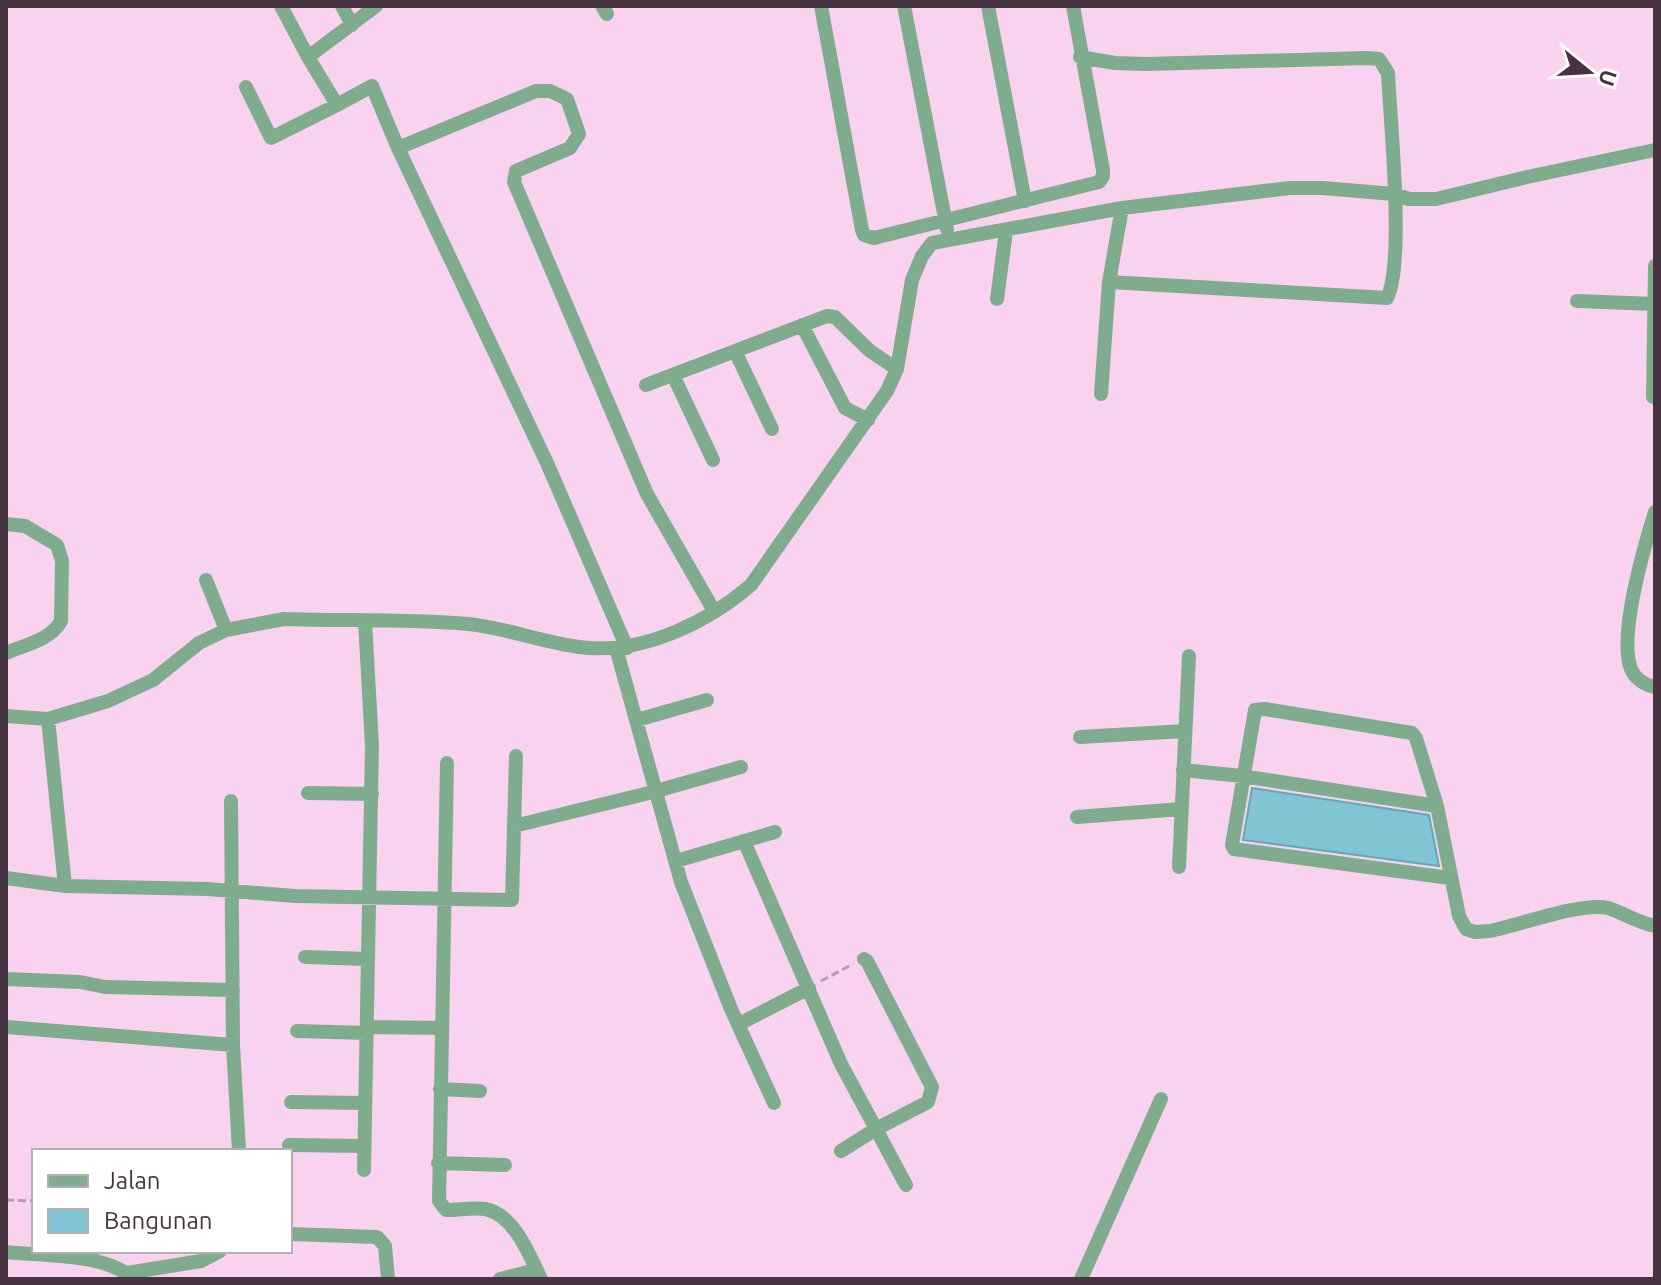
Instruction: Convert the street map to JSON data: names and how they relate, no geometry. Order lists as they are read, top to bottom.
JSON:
{
  "legend": ["Jalan", "Bangunan"],
  "north": "right"
}
